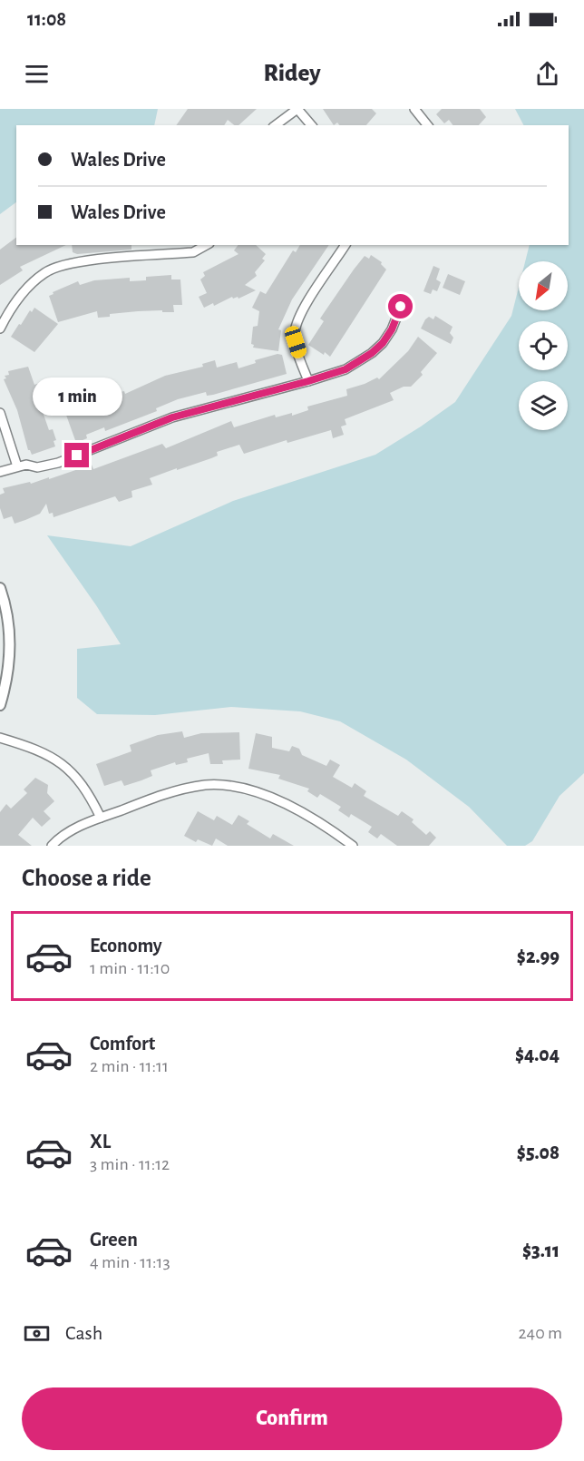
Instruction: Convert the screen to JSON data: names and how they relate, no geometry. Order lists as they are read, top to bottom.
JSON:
{
  "north": "bottom left",
  "page": {
    "status": "11:08",
    "header": "Ridey",
    "banner": ["Wales Drive", "Wales Drive"],
    "bubble": "1 min",
    "heading": "Choose a ride",
    "list": [
      {
        "name": "Economy",
        "note": "1 min · 11:10",
        "value": "$2.99"
      },
      {
        "name": "Comfort",
        "note": "2 min · 11:11",
        "value": "$4.04"
      },
      {
        "name": "XL",
        "note": "3 min · 11:12",
        "value": "$5.08"
      },
      {
        "name": "Green",
        "note": "4 min · 11:13",
        "value": "$3.11"
      }
    ],
    "pay": ["Cash", "240 m"],
    "buttons": "Confirm"
  }
}
